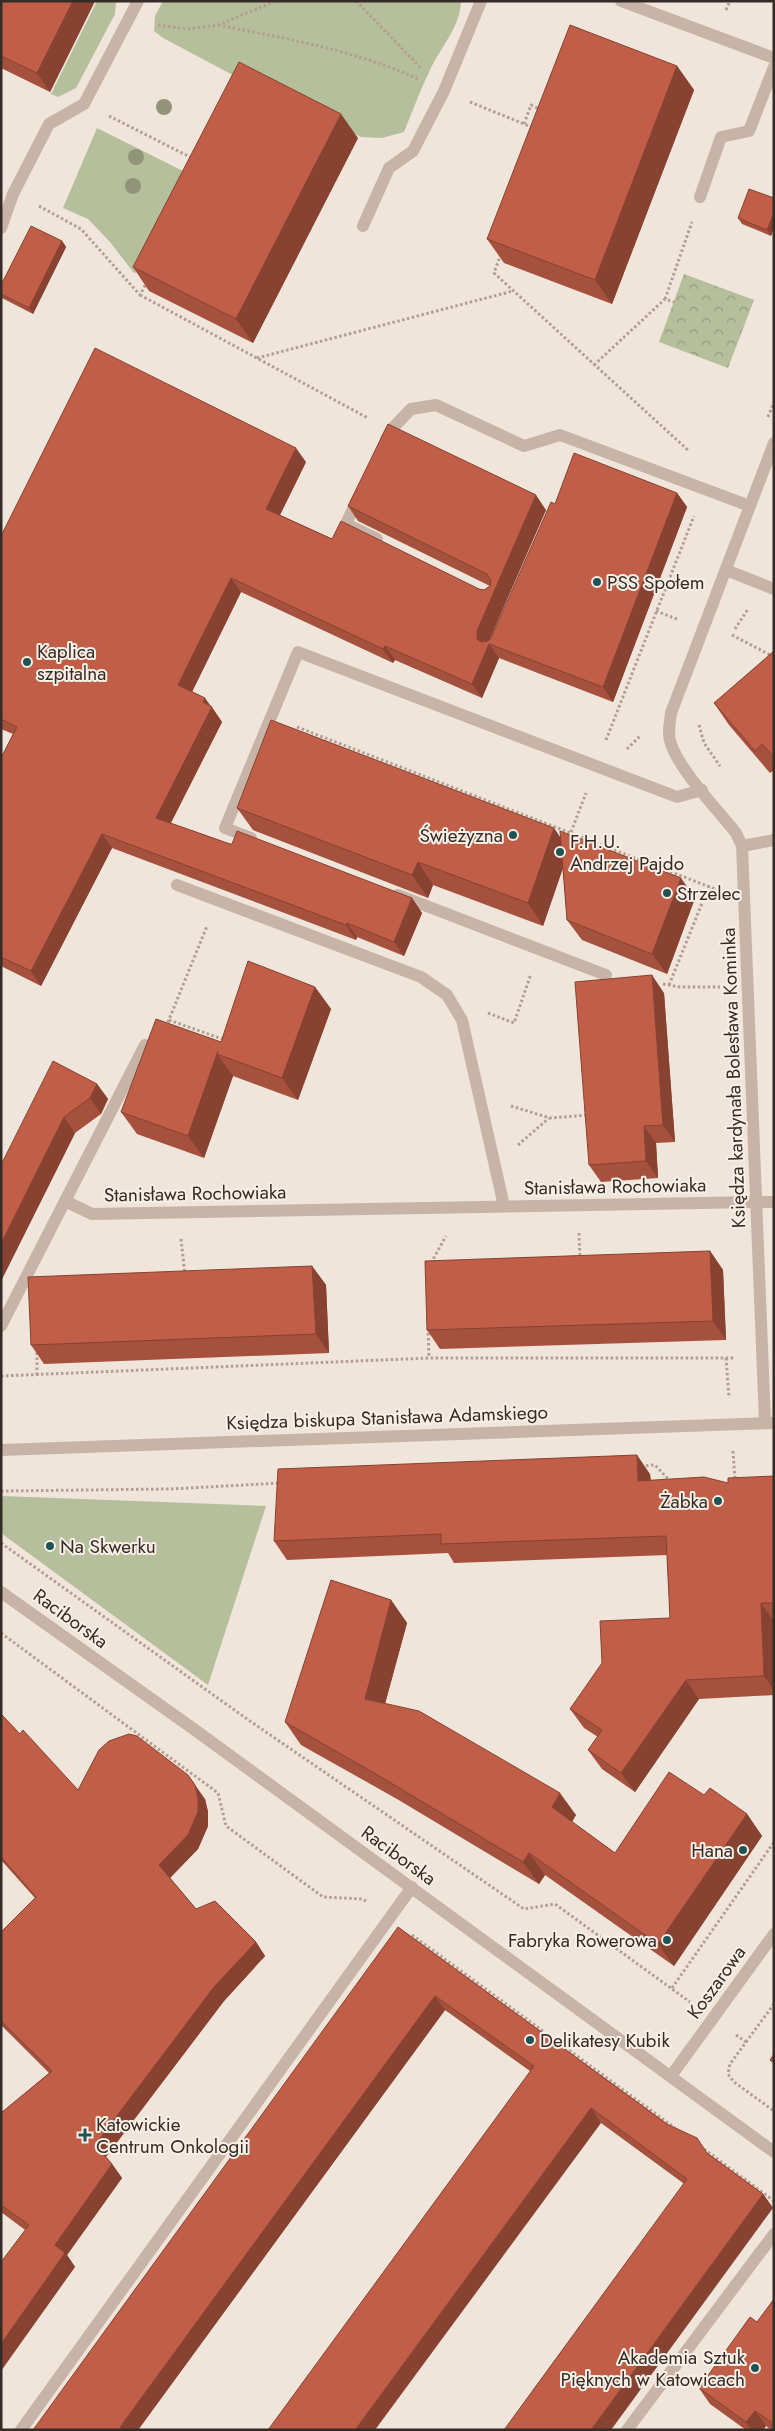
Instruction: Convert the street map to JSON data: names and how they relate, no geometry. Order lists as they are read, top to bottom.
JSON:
{
  "streets": {
    "street": [
      "Księdza kardynała Bolesława Kominka",
      "Stanisława Rochowiaka",
      "Księdza biskupa Stanisława Adamskiego",
      "Raciborska",
      "Koszarowa"
    ]
  },
  "crossings": [
    ["Księdza kardynała Bolesława Kominka", "Stanisława Rochowiaka"],
    ["Księdza kardynała Bolesława Kominka", "Księdza biskupa Stanisława Adamskiego"],
    ["Raciborska", "Koszarowa"]
  ],
  "places": {
    "other": [
      "PSS Społem",
      "Kaplica szpitalna",
      "Świeżyzna",
      "F.H.U. Andrzej Pajdo",
      "Strzelec",
      "Żabka",
      "Na Skwerku",
      "Hana",
      "Fabryka Rowerowa",
      "Delikatesy Kubik",
      "Akademia Sztuk Pięknych w Katowicach"
    ],
    "health": ["Katowickie Centrum Onkologii"]
  }
}
